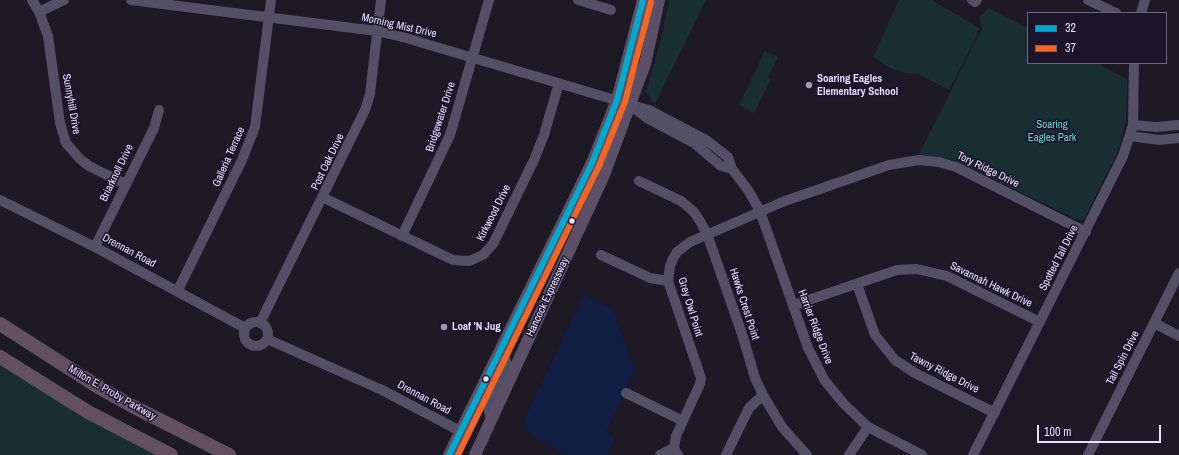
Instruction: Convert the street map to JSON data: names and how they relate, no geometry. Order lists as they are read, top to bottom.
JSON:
{
  "streets": {
    "highway": ["Milton E. Proby Parkway"],
    "main road": ["Hancock Expressway"],
    "street": [
      "Morning Mist Drive",
      "Sunnyhill Drive",
      "Bridgewater Drive",
      "Galleria Terrace",
      "Post Oak Drive",
      "Tory Ridge Drive",
      "Briarknoll Drive",
      "Kirkwood Drive",
      "Drennan Road",
      "Spotted Tail Drive",
      "Savannah Hawk Drive",
      "Hawks Crest Point",
      "Grey Owl Point",
      "Harrier Ridge Drive",
      "Tail Spin Drive",
      "Tawny Ridge Drive"
    ]
  },
  "crossings": [
    ["Morning Mist Drive", "Bridgewater Drive"],
    ["Morning Mist Drive", "Galleria Terrace"],
    ["Morning Mist Drive", "Post Oak Drive"],
    ["Morning Mist Drive", "Kirkwood Drive"],
    ["Morning Mist Drive", "Hancock Expressway"],
    ["Morning Mist Drive", "Harrier Ridge Drive"],
    ["Sunnyhill Drive", "Briarknoll Drive"],
    ["Bridgewater Drive", "Kirkwood Drive"],
    ["Galleria Terrace", "Drennan Road"],
    ["Post Oak Drive", "Kirkwood Drive"],
    ["Post Oak Drive", "Drennan Road"],
    ["Tory Ridge Drive", "Spotted Tail Drive"],
    ["Tory Ridge Drive", "Grey Owl Point"],
    ["Tory Ridge Drive", "Harrier Ridge Drive"],
    ["Briarknoll Drive", "Drennan Road"],
    ["Drennan Road", "Hancock Expressway"],
    ["Spotted Tail Drive", "Savannah Hawk Drive"],
    ["Spotted Tail Drive", "Tawny Ridge Drive"],
    ["Savannah Hawk Drive", "Harrier Ridge Drive"],
    ["Savannah Hawk Drive", "Tawny Ridge Drive"],
    ["Hancock Expressway", "Harrier Ridge Drive"],
    ["Hawks Crest Point", "Grey Owl Point"],
    ["Grey Owl Point", "Harrier Ridge Drive"]
  ],
  "parks": ["Soaring Eagles Park"],
  "places": ["Soaring Eagles Elementary School", "Loaf 'N Jug"],
  "lines": ["transit line 32", "transit line 37"],
  "legend": ["32", "37"],
  "scale_bar": "100 m"
}
